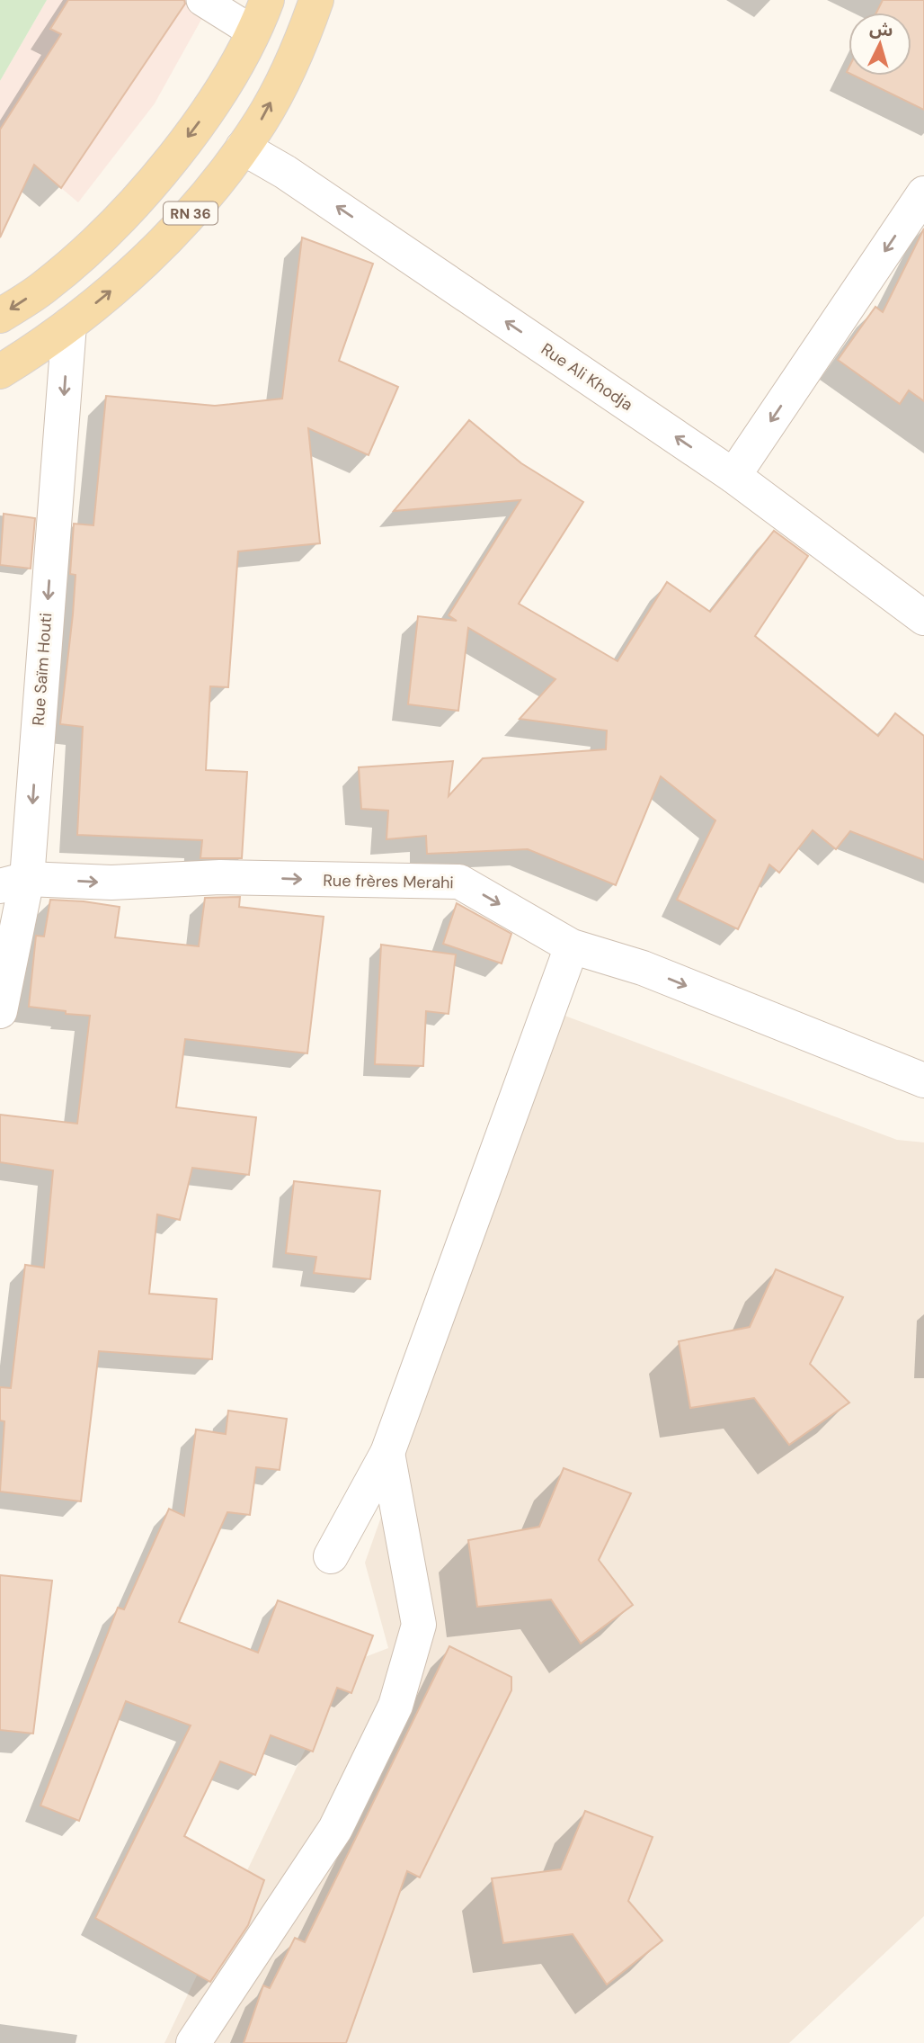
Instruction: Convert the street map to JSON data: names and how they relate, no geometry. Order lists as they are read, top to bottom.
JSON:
{
  "streets": {
    "main road": ["RN 36"],
    "street": ["Rue Ali Khodja", "Rue Saïm Houti", "Rue frères Merahi"]
  },
  "crossings": [
    ["RN 36", "Rue Ali Khodja"],
    ["RN 36", "Rue Saïm Houti"],
    ["Rue Saïm Houti", "Rue frères Merahi"]
  ],
  "one_way": ["Rue Ali Khodja", "Rue Saïm Houti", "Rue frères Merahi"],
  "north": "top"
}
